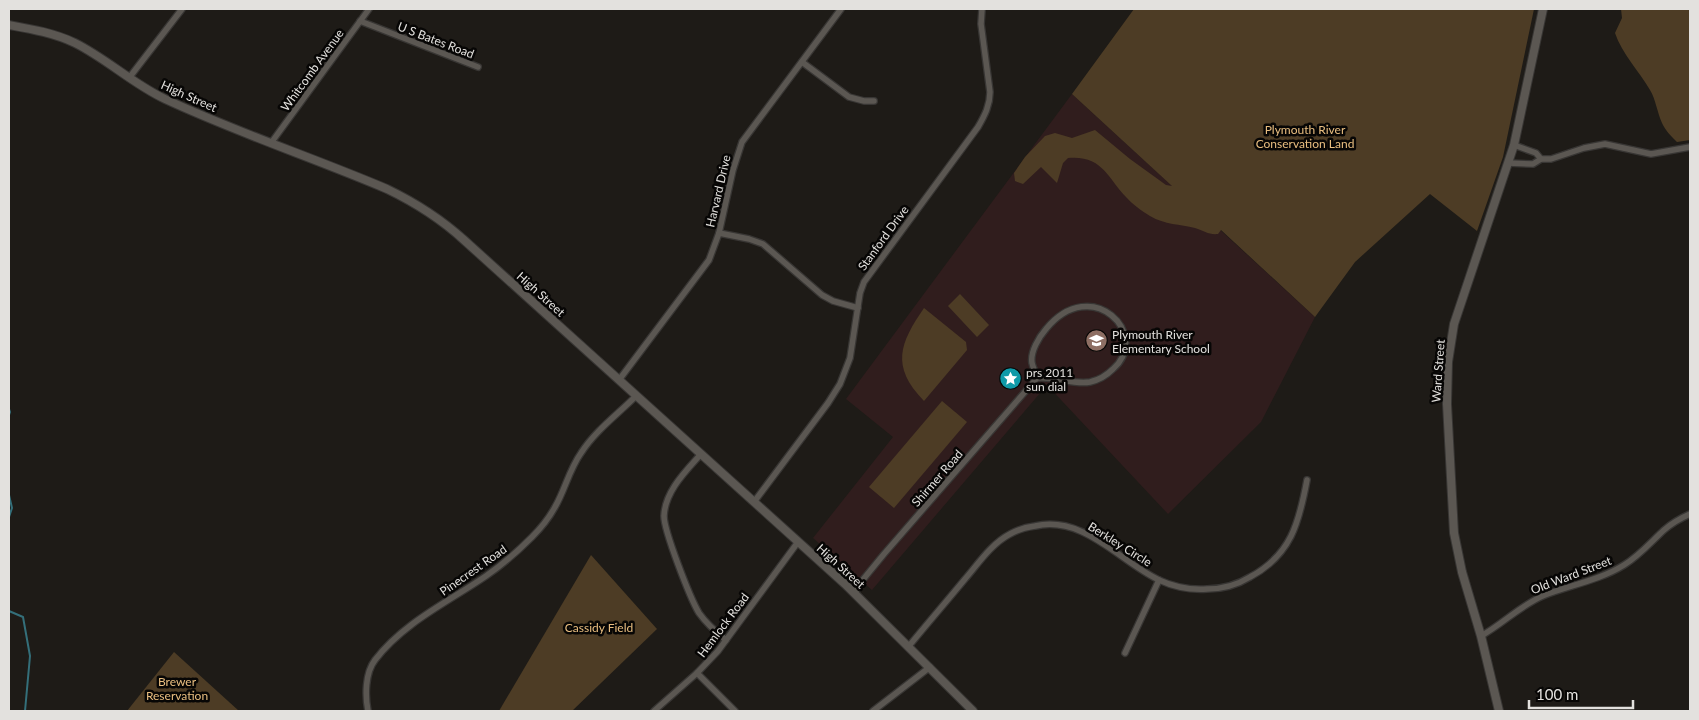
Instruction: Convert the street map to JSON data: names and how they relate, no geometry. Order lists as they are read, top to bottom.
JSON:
{
  "streets": {
    "main road": ["High Street", "Ward Street"],
    "street": [
      "U S Bates Road",
      "Whitcomb Avenue",
      "Harvard Drive",
      "Stanford Drive",
      "Shirmer Road",
      "Berkley Circle",
      "Pinecrest Road",
      "Old Ward Street",
      "Hemlock Road"
    ]
  },
  "crossings": [
    ["U S Bates Road", "Whitcomb Avenue"],
    ["Whitcomb Avenue", "High Street"],
    ["High Street", "Harvard Drive"],
    ["High Street", "Stanford Drive"],
    ["High Street", "Shirmer Road"],
    ["High Street", "Berkley Circle"],
    ["High Street", "Pinecrest Road"],
    ["High Street", "Hemlock Road"],
    ["Ward Street", "Old Ward Street"]
  ],
  "parks": ["Plymouth River Conservation Land", "Cassidy Field", "Brewer Reservation"],
  "places": {
    "school or university": ["Plymouth River Elementary School"],
    "place": ["prs 2011 sun dial"]
  },
  "scale_bar": "100 m"
}
